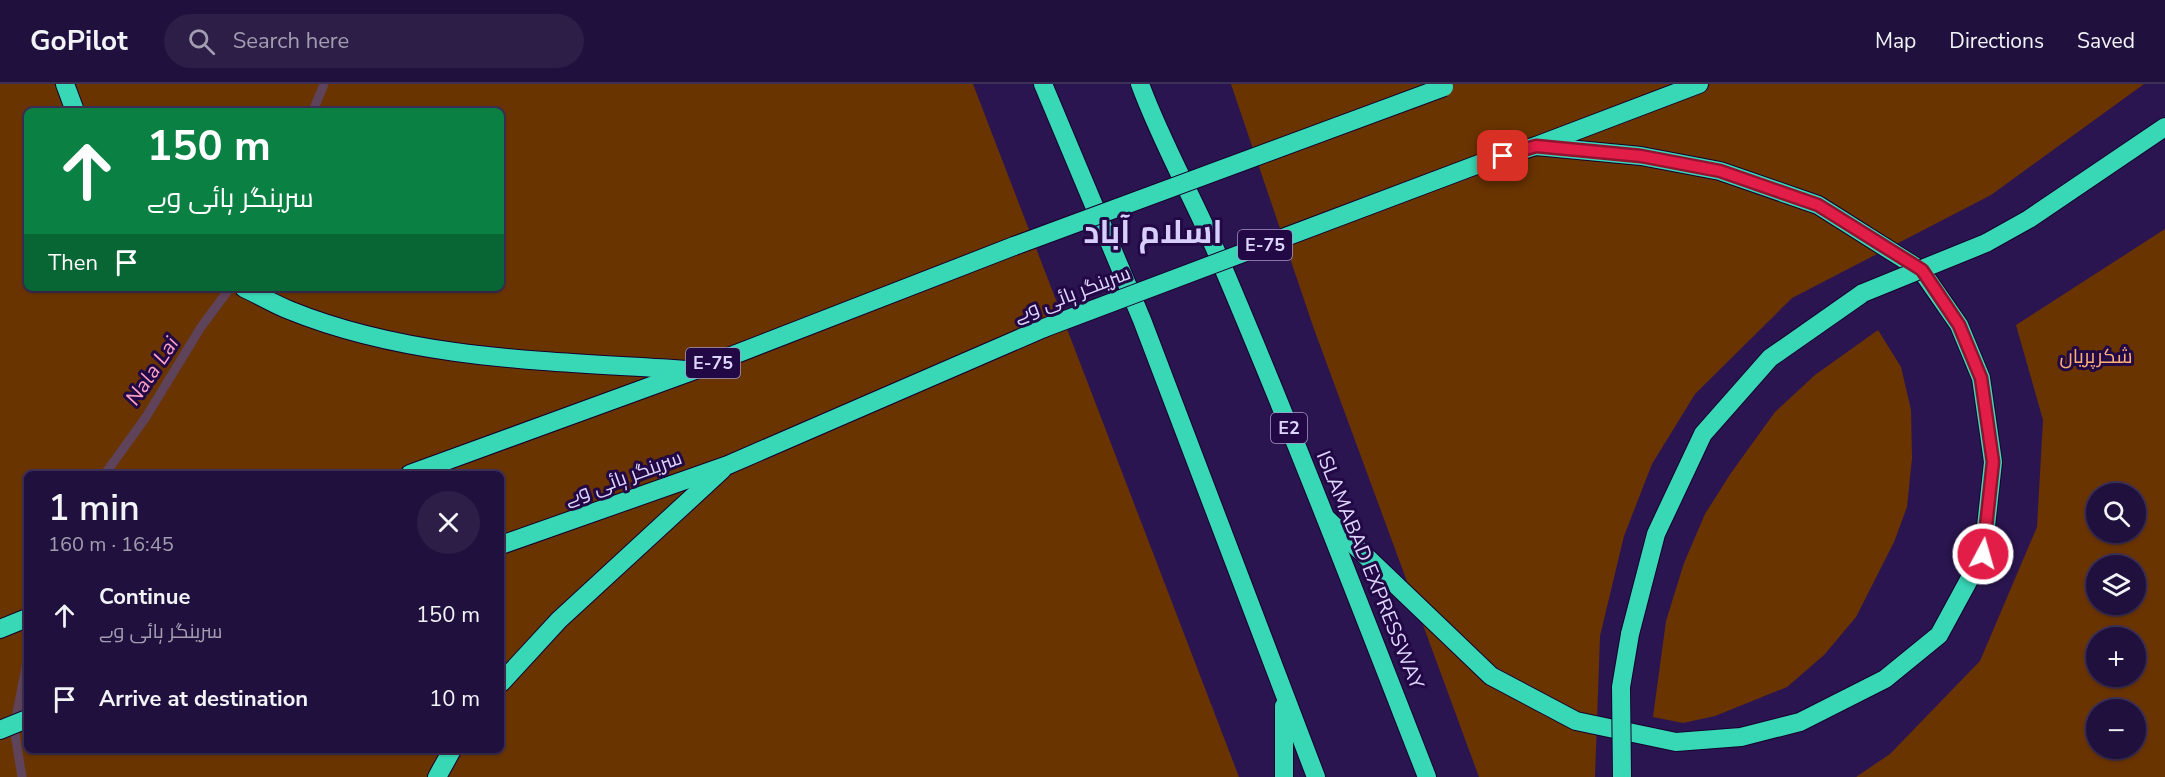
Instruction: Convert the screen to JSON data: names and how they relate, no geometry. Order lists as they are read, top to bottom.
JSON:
{
  "streets": {
    "highway": [
      "E-75",
      "سرینگر ہائی وے",
      "E2",
      "ISLAMABAD EXPRESSWAY"
    ]
  },
  "districts": ["اسلام آباد"],
  "water": ["Nala Lai"],
  "parks": ["شکرپریاں"],
  "page": {
    "header": "GoPilot",
    "search": "Search here",
    "nav": ["Map", "Directions", "Saved"],
    "turn": ["150 m", "سرینگر ہائی وے"],
    "then": "Then",
    "heading": ["1 min", "160 m · 16:45"],
    "map_buttons": ["+", "−"],
    "list": [
      {
        "name": "Continue",
        "note": "سرینگر ہائی وے",
        "value": "150 m"
      },
      {
        "name": "Arrive at destination",
        "value": "10 m"
      }
    ]
  }
}
